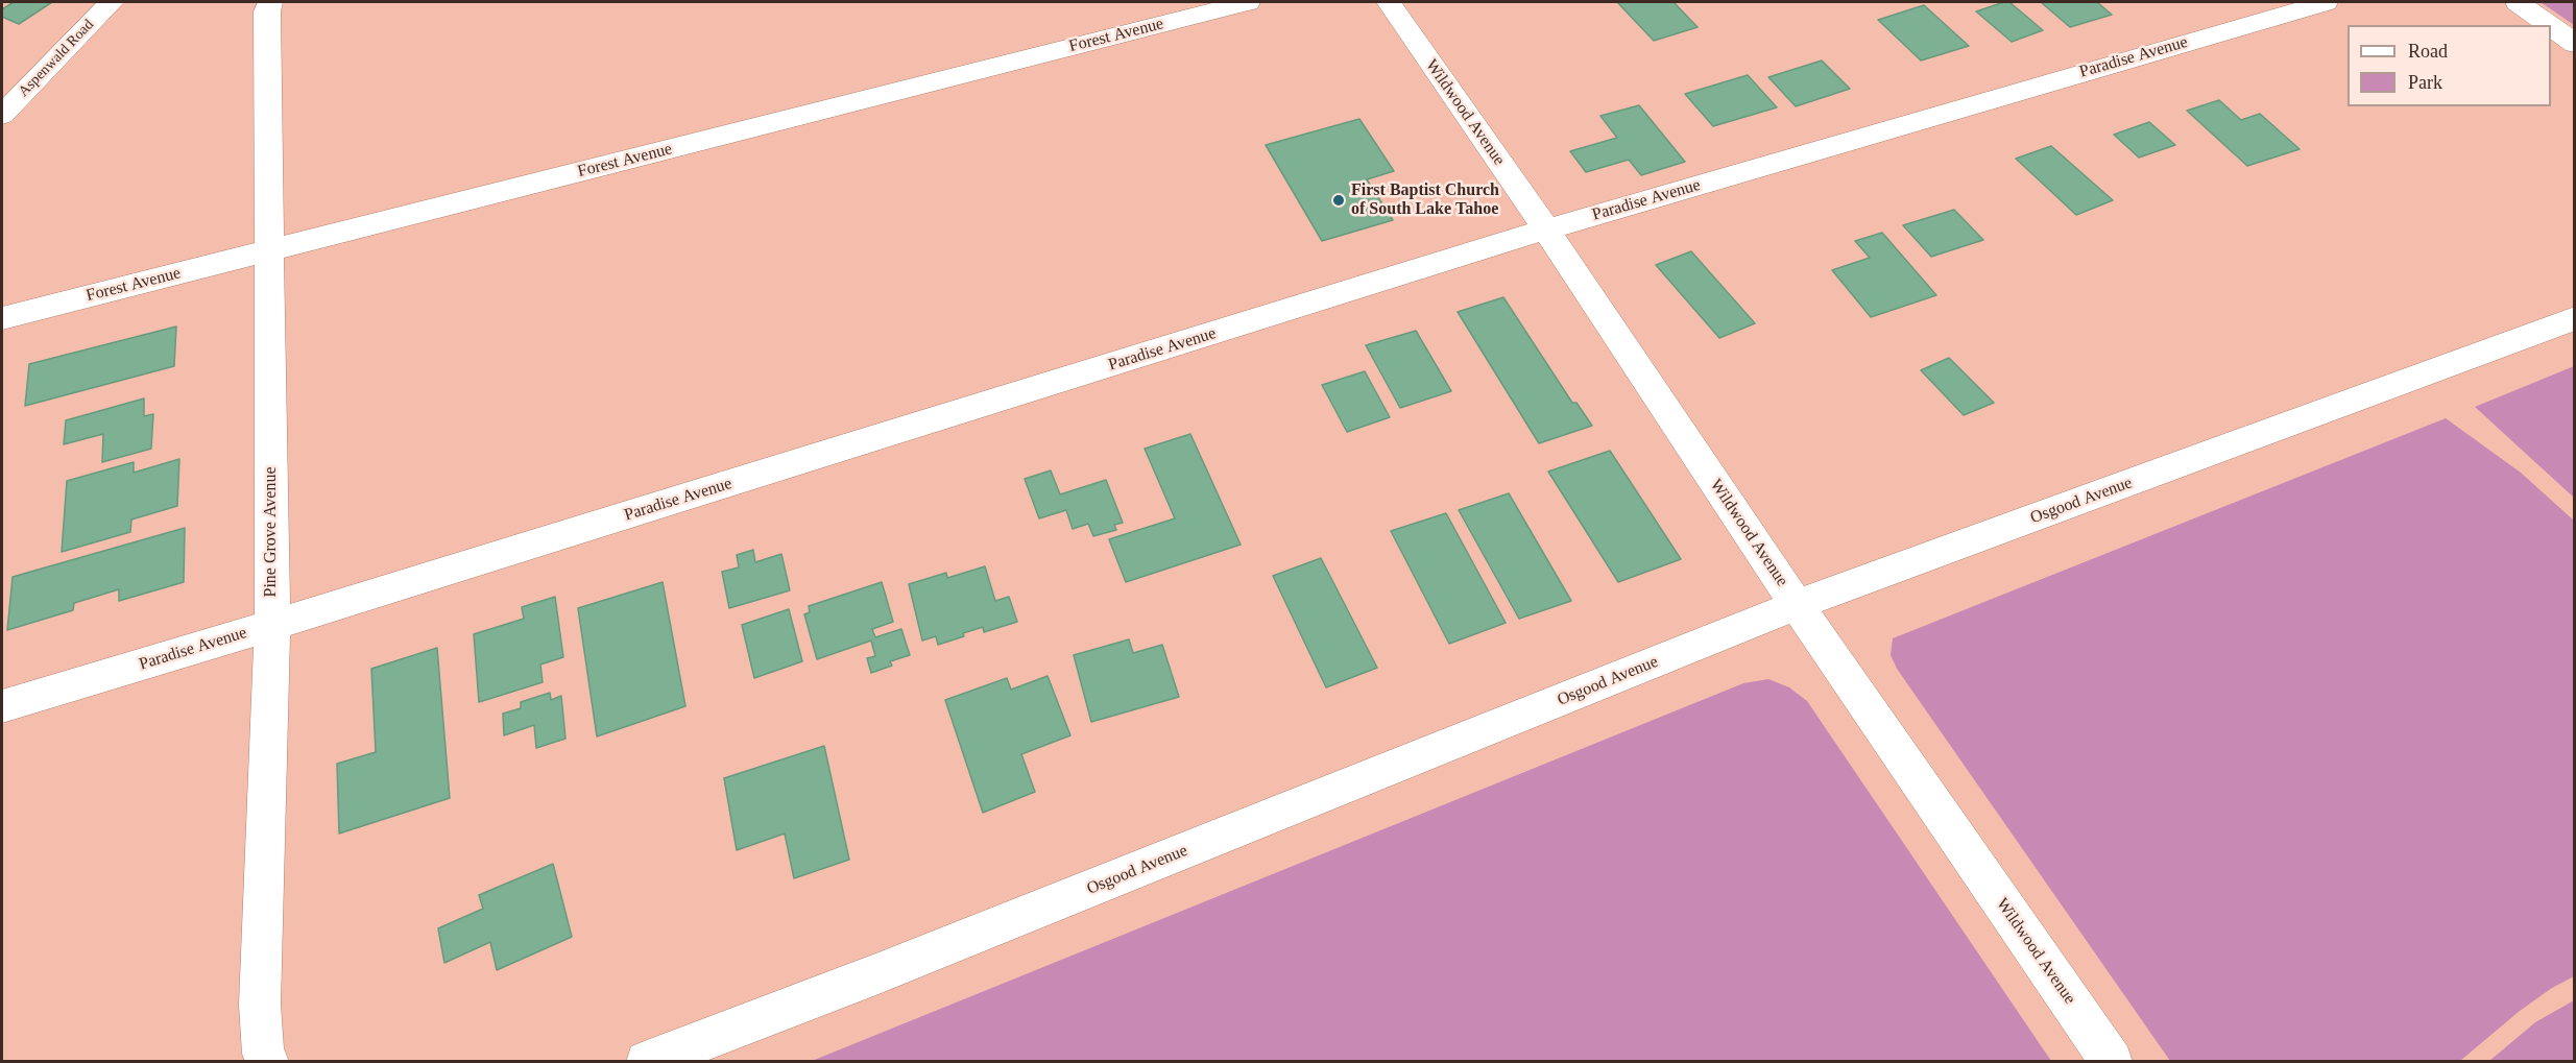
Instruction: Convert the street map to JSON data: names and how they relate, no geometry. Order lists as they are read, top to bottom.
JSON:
{
  "streets": {
    "street": [
      "Forest Avenue",
      "Paradise Avenue",
      "Aspenwald Road",
      "Wildwood Avenue",
      "Osgood Avenue",
      "Pine Grove Avenue"
    ]
  },
  "crossings": [
    ["Forest Avenue", "Pine Grove Avenue"],
    ["Paradise Avenue", "Wildwood Avenue"],
    ["Paradise Avenue", "Pine Grove Avenue"],
    ["Wildwood Avenue", "Osgood Avenue"]
  ],
  "places": ["First Baptist Church of South Lake Tahoe"],
  "legend": ["Road", "Park"]
}
